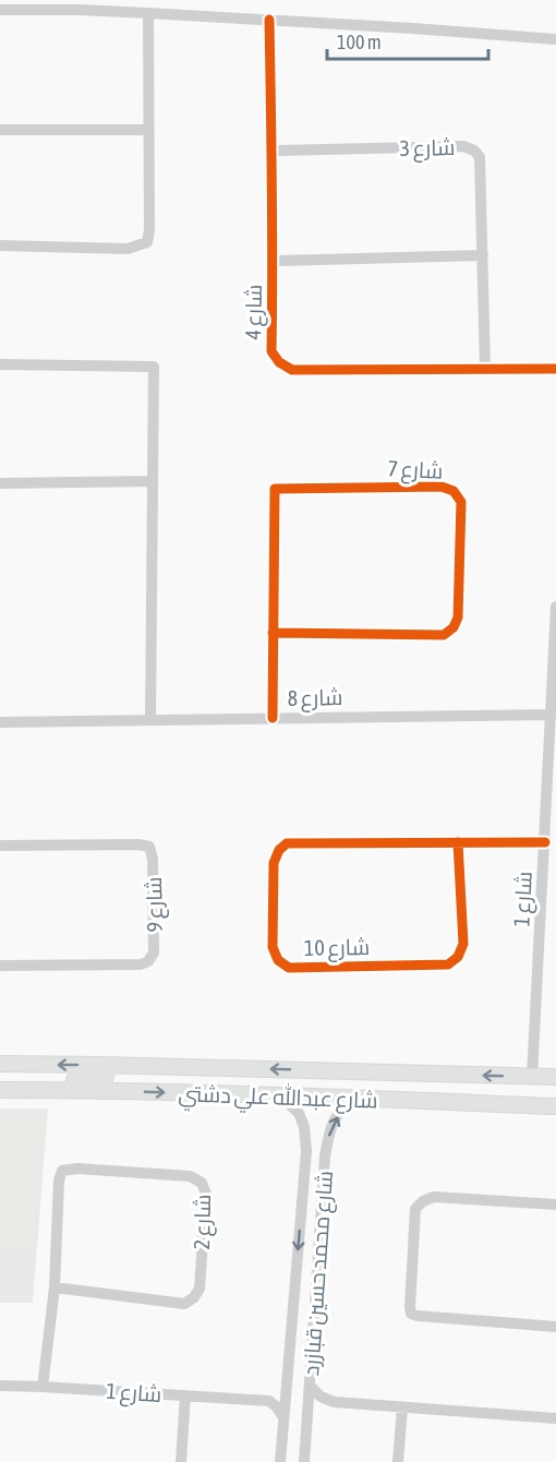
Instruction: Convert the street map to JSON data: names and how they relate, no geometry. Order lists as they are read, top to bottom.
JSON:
{
  "streets": {
    "main road": ["شارع عبدالله علي دشتي"],
    "street": [
      "شارع 3",
      "شارع 4",
      "شارع 7",
      "شارع 8",
      "شارع 1",
      "شارع 9",
      "شارع 10",
      "شارع 2",
      "شارع محمد حسين قبازرد"
    ]
  },
  "crossings": [
    ["شارع 3", "شارع 4"],
    ["شارع 7", "شارع 8"],
    ["شارع 8", "شارع 1"],
    ["شارع 1", "شارع 10"],
    ["شارع 1", "شارع عبدالله علي دشتي"],
    ["شارع 1", "شارع 2"],
    ["شارع عبدالله علي دشتي", "شارع محمد حسين قبازرد"]
  ],
  "scale_bar": "100 m"
}
